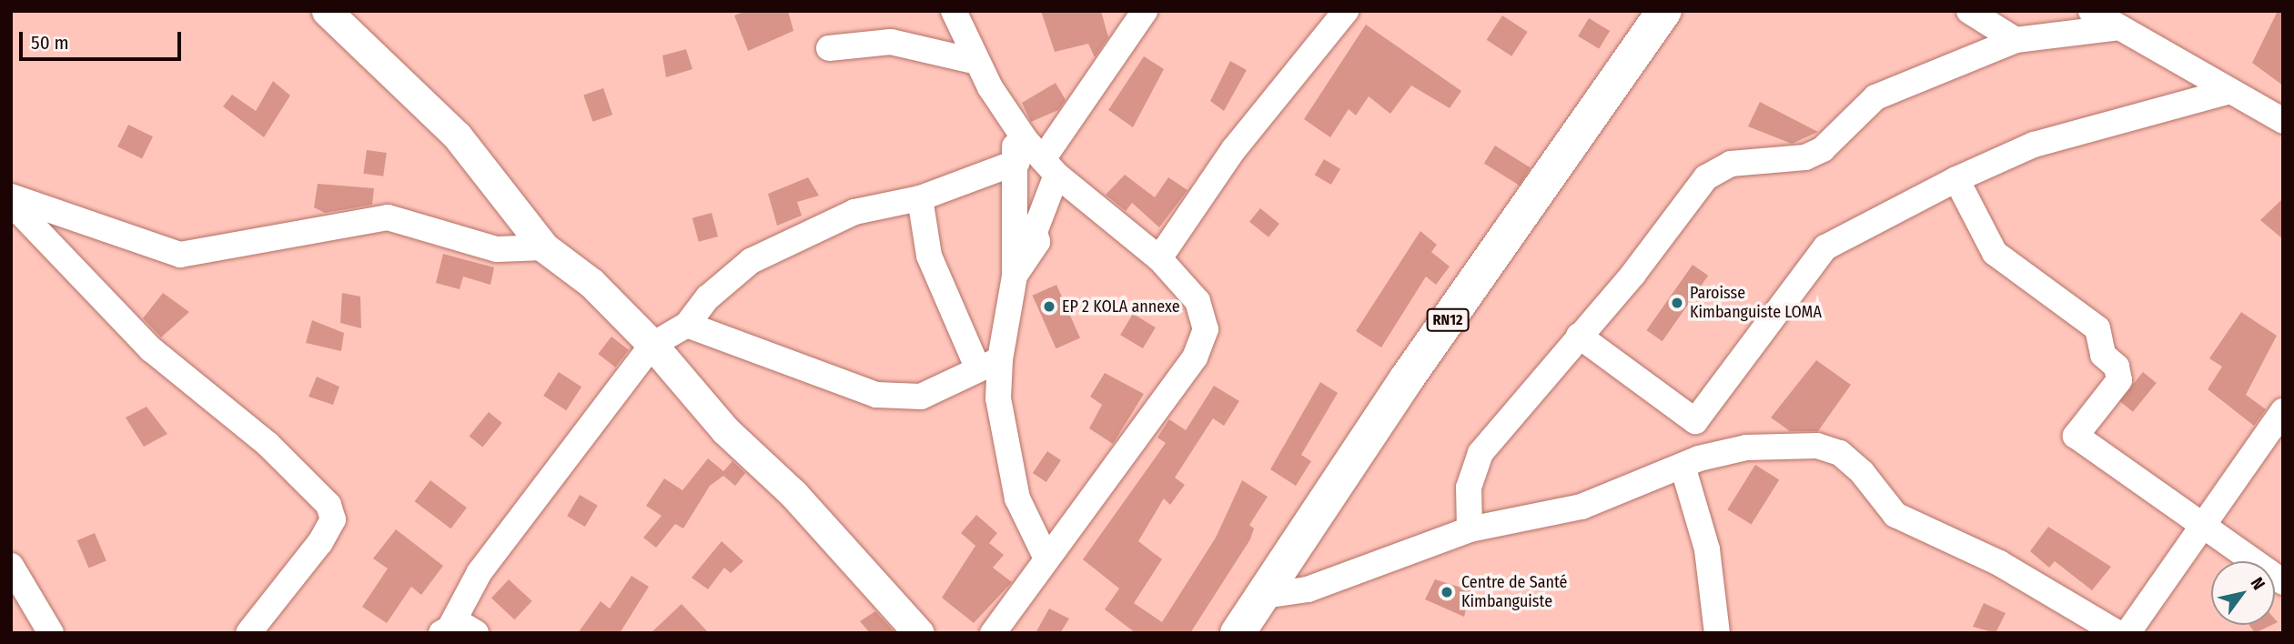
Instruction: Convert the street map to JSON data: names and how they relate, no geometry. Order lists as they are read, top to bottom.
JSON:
{
  "streets": {
    "main road": ["RN12"]
  },
  "places": ["Paroisse Kimbanguiste LOMA", "EP 2 KOLA annexe", "Centre de Santé Kimbanguiste"],
  "scale_bar": "50 m",
  "north": "top right"
}
